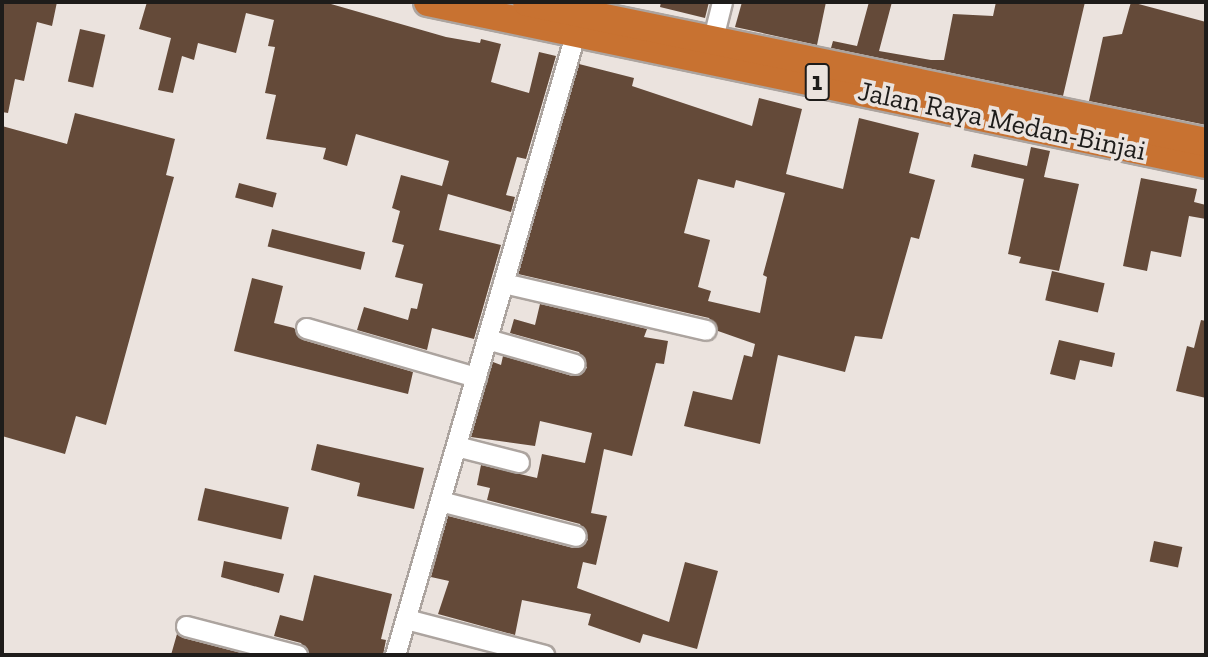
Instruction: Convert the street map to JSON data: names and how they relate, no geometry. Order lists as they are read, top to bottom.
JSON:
{
  "streets": {
    "highway": ["1", "Jalan Raya Medan-Binjai"]
  }
}
